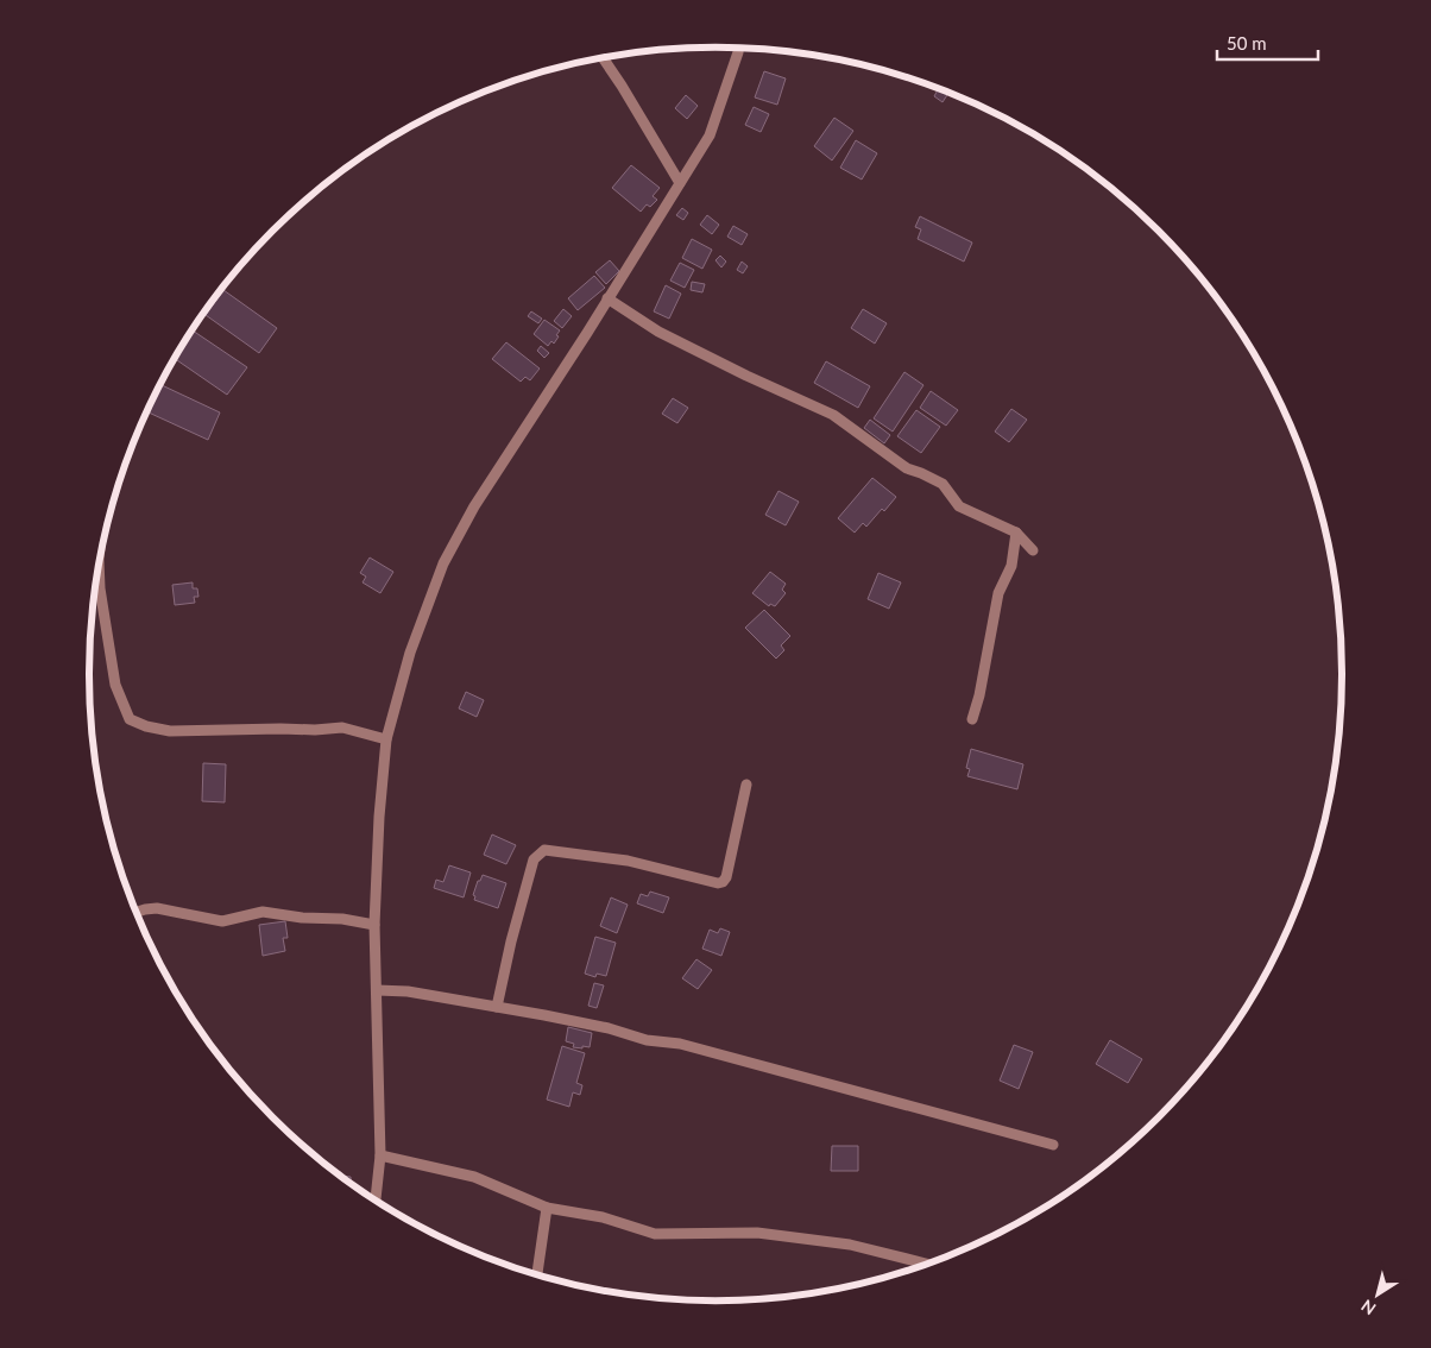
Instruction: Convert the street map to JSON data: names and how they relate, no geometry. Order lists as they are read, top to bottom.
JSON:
{
  "scale_bar": "50 m",
  "north": "bottom left"
}
